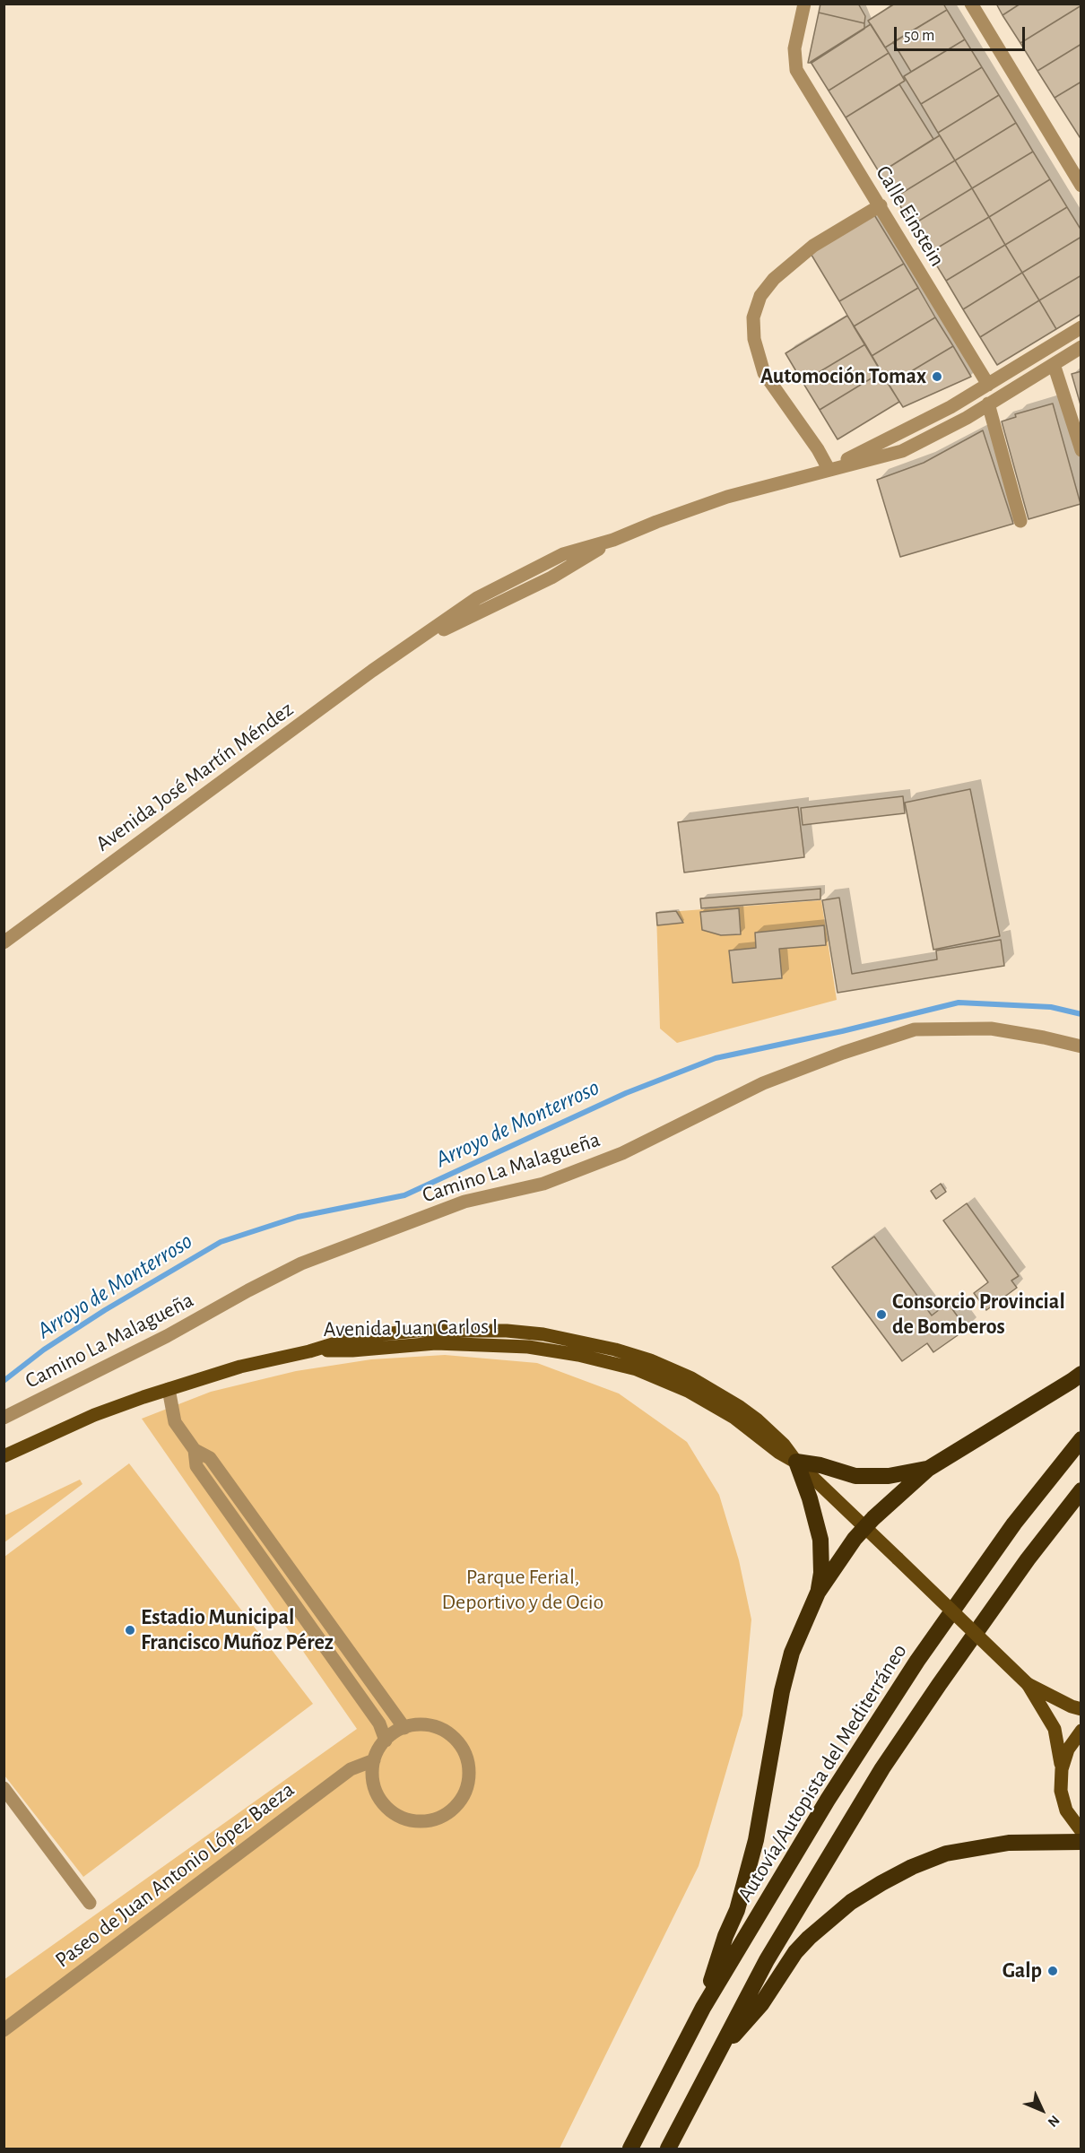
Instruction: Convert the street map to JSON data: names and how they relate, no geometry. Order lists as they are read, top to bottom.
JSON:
{
  "streets": {
    "highway": ["Autovía/Autopista del Mediterráneo"],
    "main road": ["Avenida Juan Carlos I"],
    "street": [
      "Calle Einstein",
      "Avenida José Martín Méndez",
      "Camino La Malagueña",
      "Paseo de Juan Antonio López Baeza"
    ]
  },
  "crossings": [
    ["Calle Einstein", "Avenida José Martín Méndez"]
  ],
  "water": ["Arroyo de Monterroso"],
  "parks": ["Parque Ferial, Deportivo y de Ocio"],
  "places": [
    "Automoción Tomax",
    "Consorcio Provincial de Bomberos",
    "Estadio Municipal Francisco Muñoz Pérez",
    "Galp"
  ],
  "scale_bar": "50 m",
  "north": "bottom right"
}
